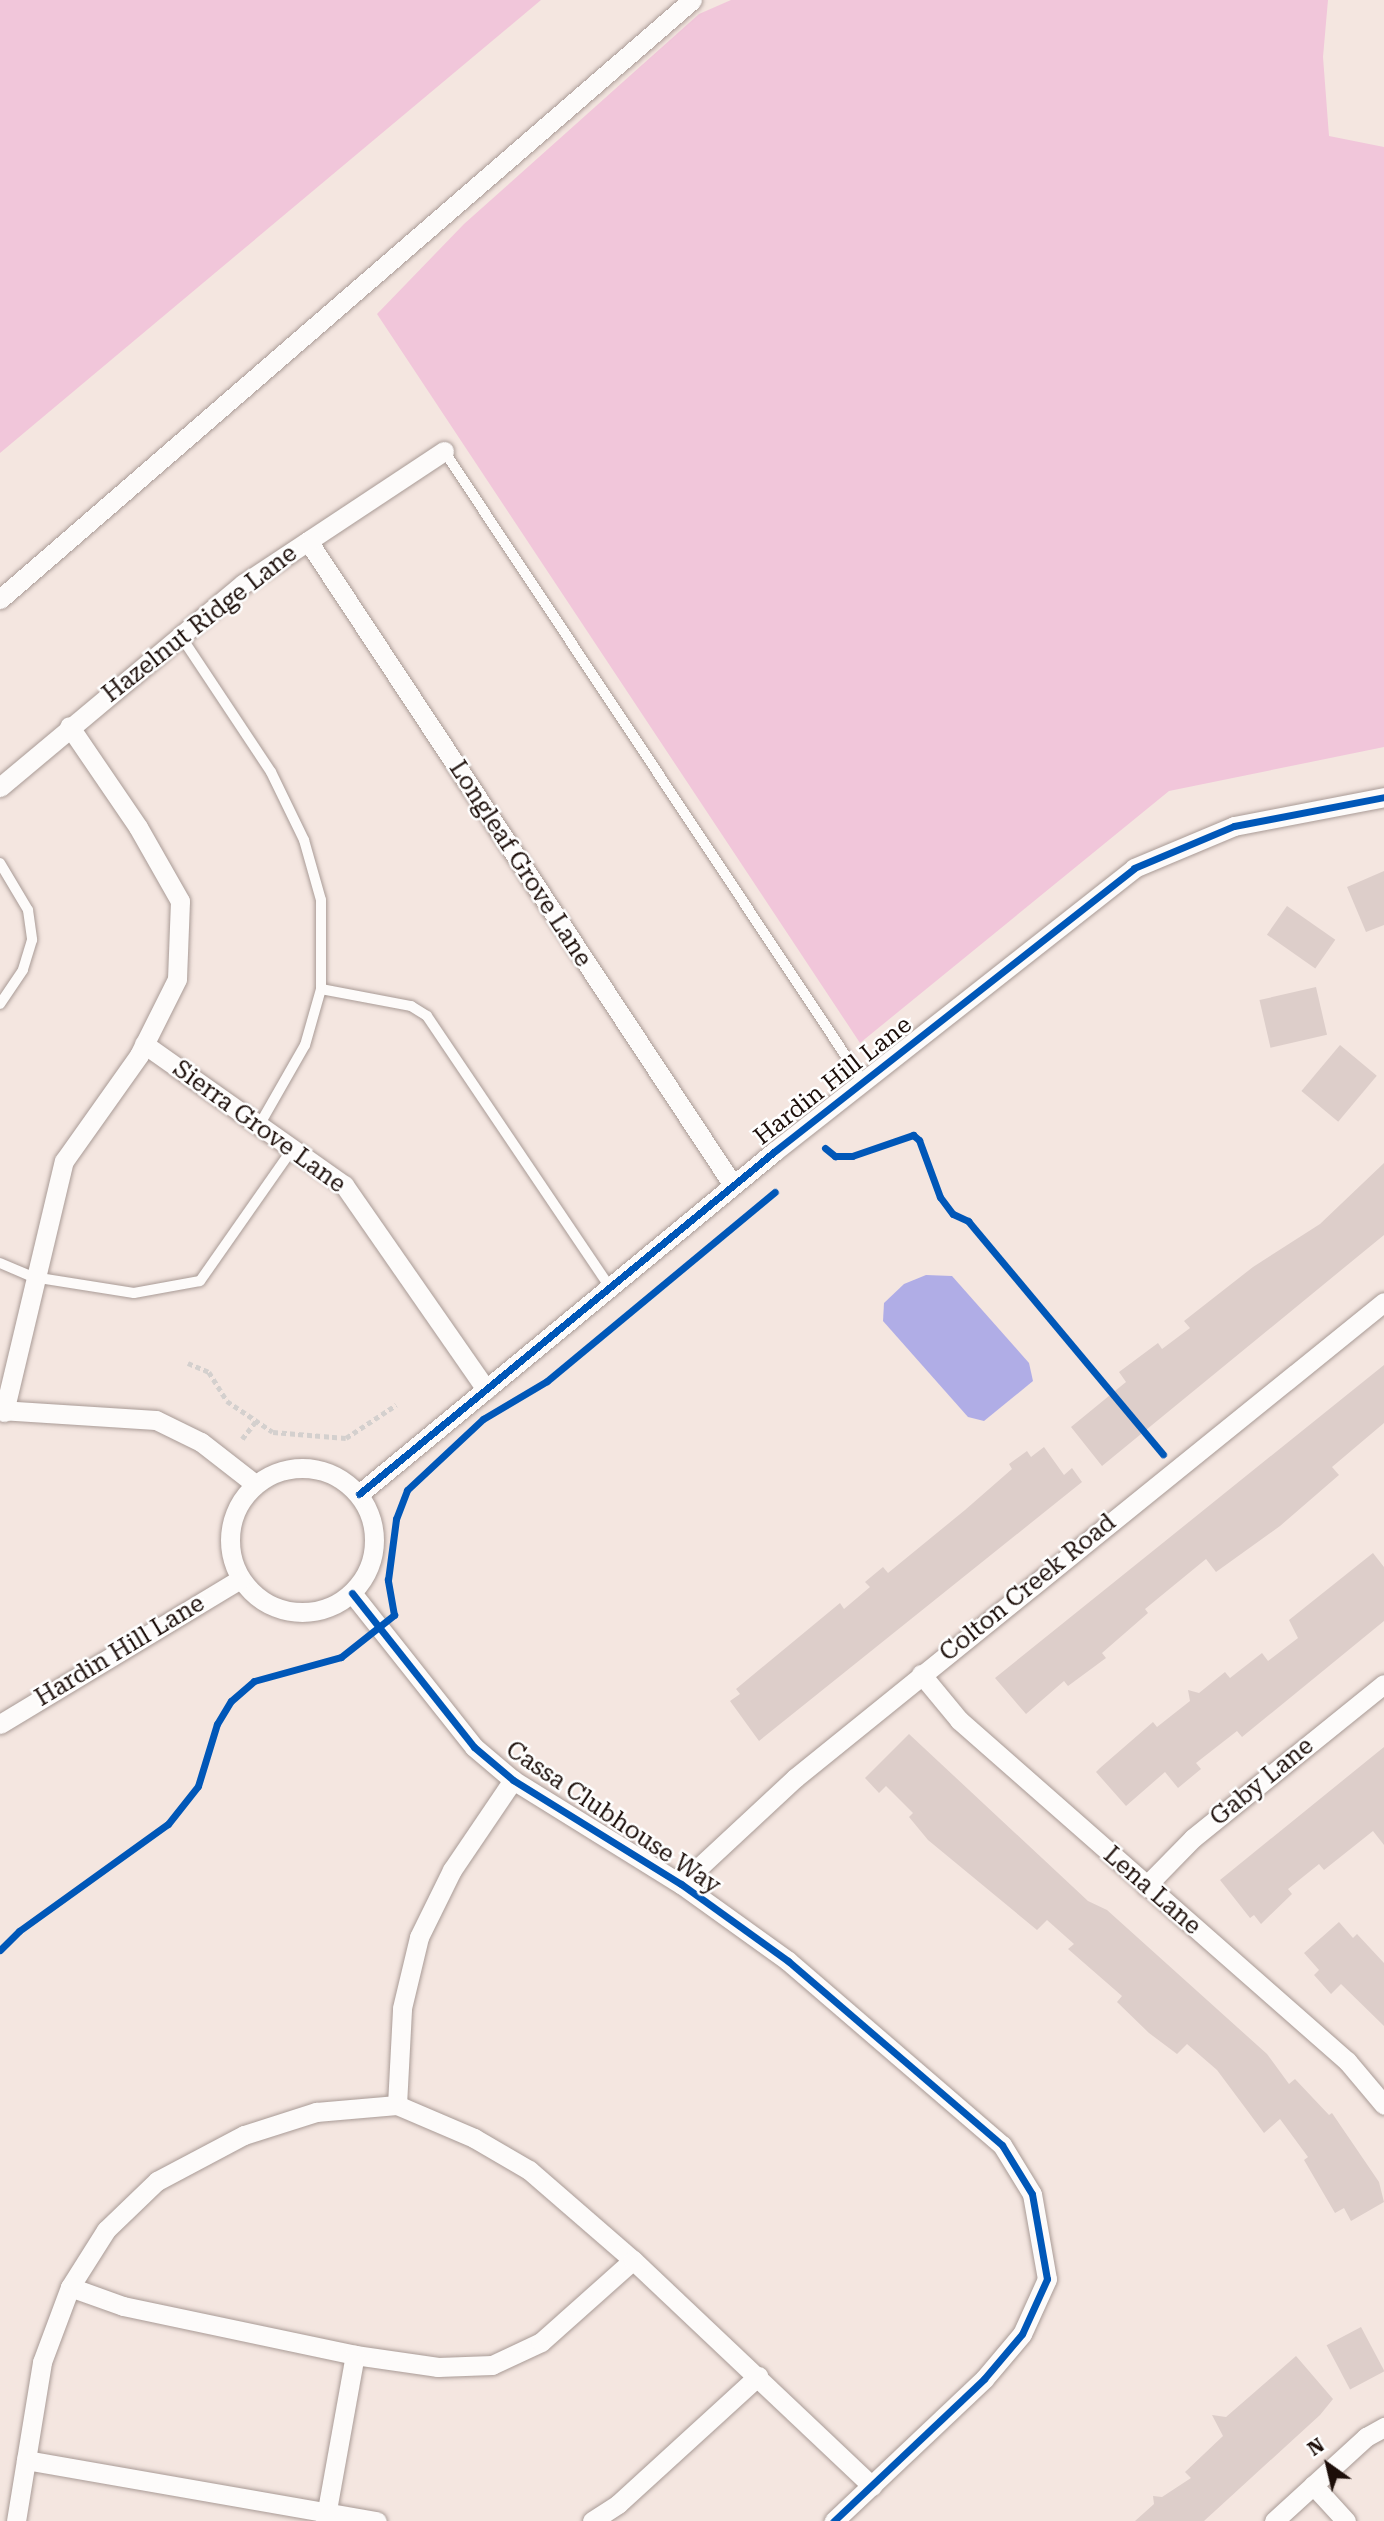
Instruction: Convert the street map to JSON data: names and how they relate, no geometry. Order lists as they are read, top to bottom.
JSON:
{
  "streets": {
    "street": [
      "Hazelnut Ridge Lane",
      "Longleaf Grove Lane",
      "Hardin Hill Lane",
      "Sierra Grove Lane",
      "Colton Creek Road",
      "Gaby Lane",
      "Cassa Clubhouse Way",
      "Lena Lane"
    ]
  },
  "crossings": [
    ["Hazelnut Ridge Lane", "Longleaf Grove Lane"],
    ["Longleaf Grove Lane", "Hardin Hill Lane"],
    ["Hardin Hill Lane", "Sierra Grove Lane"],
    ["Hardin Hill Lane", "Cassa Clubhouse Way"],
    ["Colton Creek Road", "Cassa Clubhouse Way"],
    ["Colton Creek Road", "Lena Lane"],
    ["Gaby Lane", "Lena Lane"]
  ],
  "north": "top left"
}
